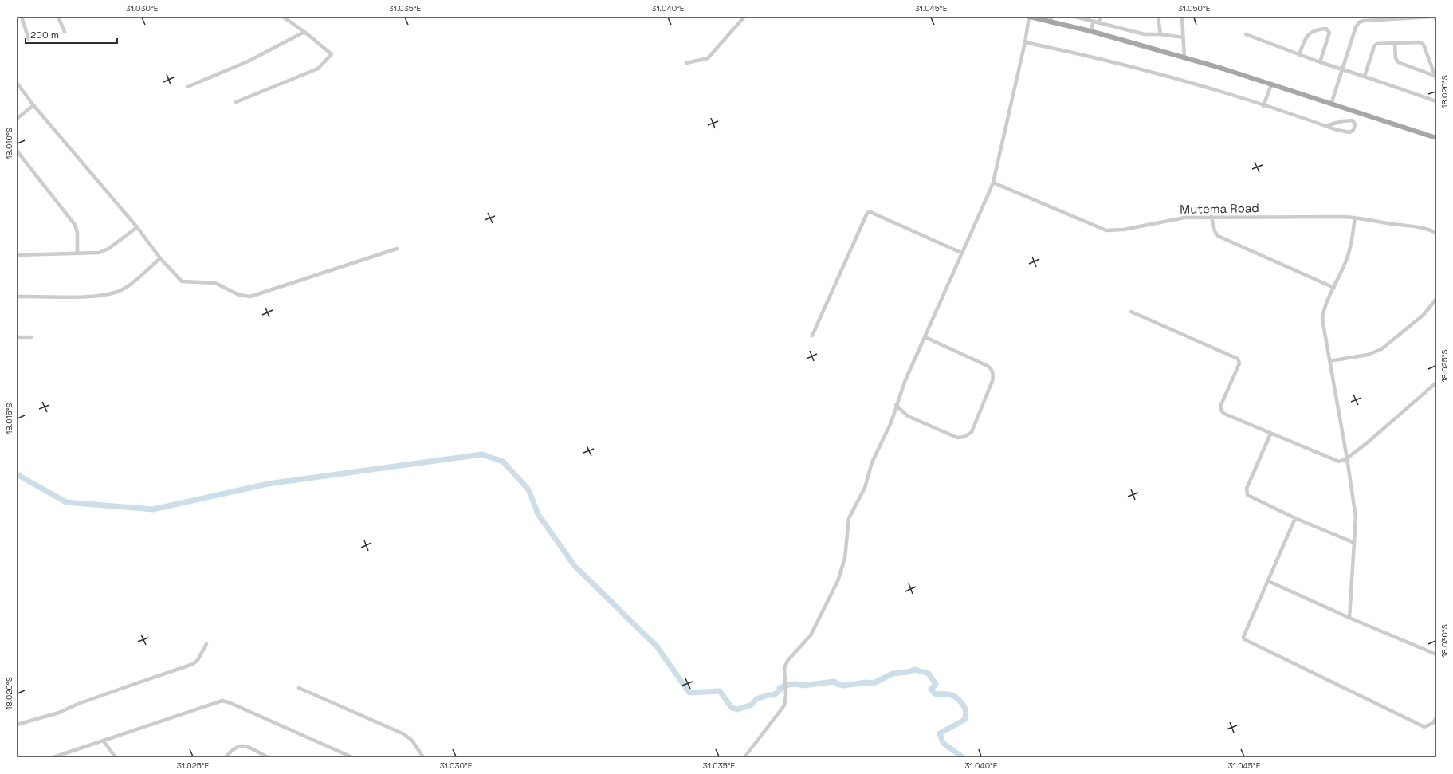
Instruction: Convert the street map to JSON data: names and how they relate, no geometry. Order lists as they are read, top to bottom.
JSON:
{
  "streets": {
    "street": ["Mutema Road"]
  },
  "scale_bar": "200 m",
  "coordinates": [
    "31.030°E",
    "31.035°E",
    "31.040°E",
    "31.045°E",
    "31.050°E",
    "18.020°S",
    "18.010°S",
    "18.025°S",
    "18.015°S",
    "18.030°S",
    "31.025°E"
  ]
}
